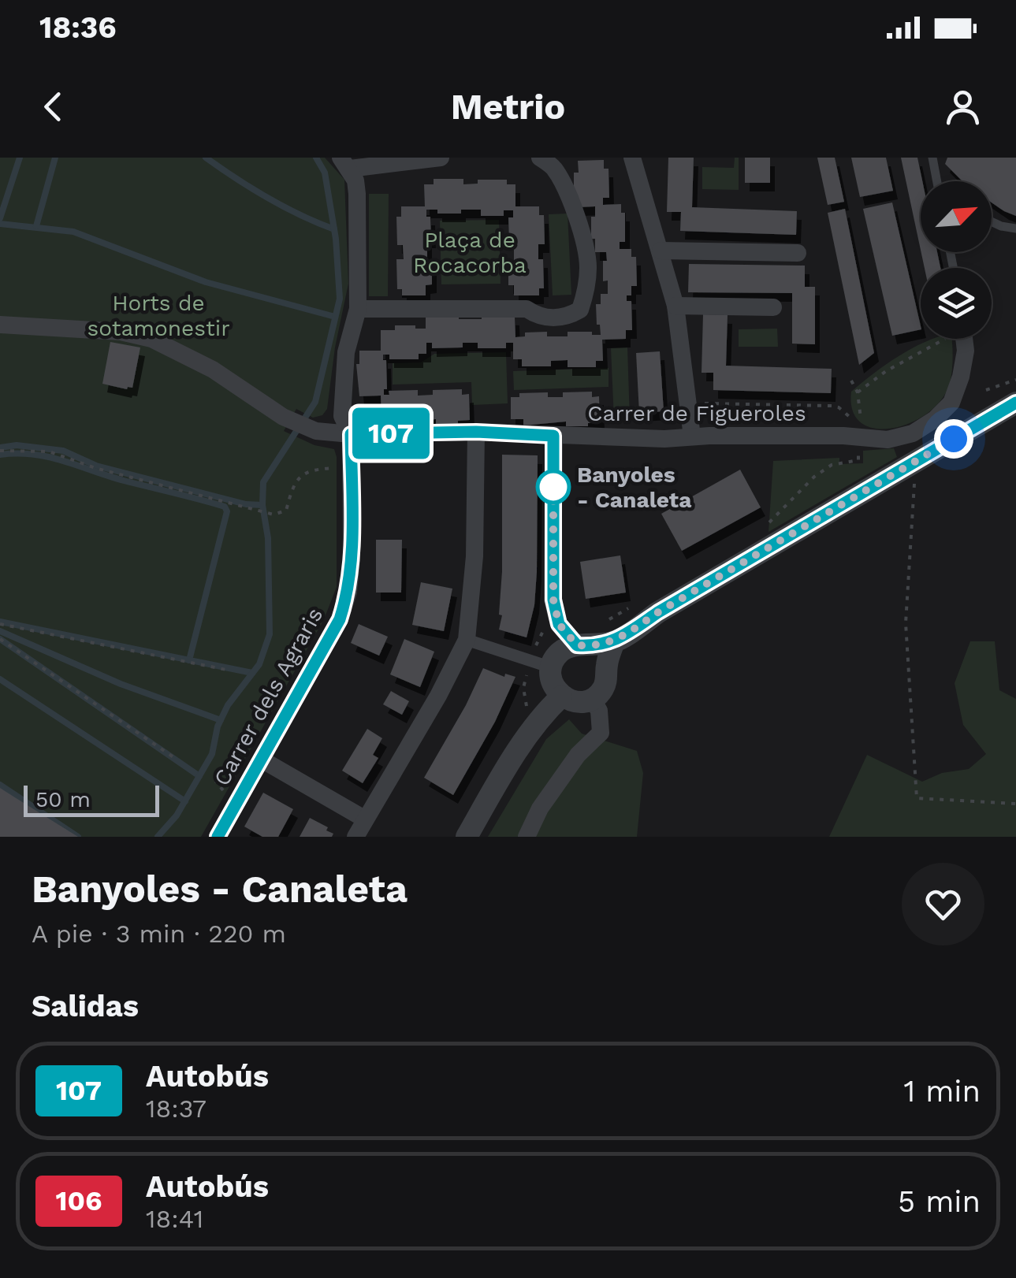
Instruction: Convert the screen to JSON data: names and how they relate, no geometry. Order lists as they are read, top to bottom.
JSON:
{
  "streets": {
    "street": ["Carrer de Figueroles", "Carrer dels Agraris"]
  },
  "crossings": [
    ["Carrer de Figueroles", "Carrer dels Agraris"]
  ],
  "parks": ["Plaça de Rocacorba", "Horts de sotamonestir"],
  "places": ["Banyoles - Canaleta"],
  "lines": ["bus line 107"],
  "scale_bar": "50 m",
  "north": "top right",
  "page": {
    "status": "18:36",
    "header": "Metrio",
    "on_map": "107",
    "scale": "50 m",
    "heading": [
      ["Banyoles - Canaleta", "A pie · 3 min · 220 m"],
      "Salidas"
    ],
    "list": [
      {
        "mark": "107",
        "name": "Autobús",
        "note": "18:37",
        "value": "1 min"
      },
      {
        "mark": "106",
        "name": "Autobús",
        "note": "18:41",
        "value": "5 min"
      }
    ]
  }
}
